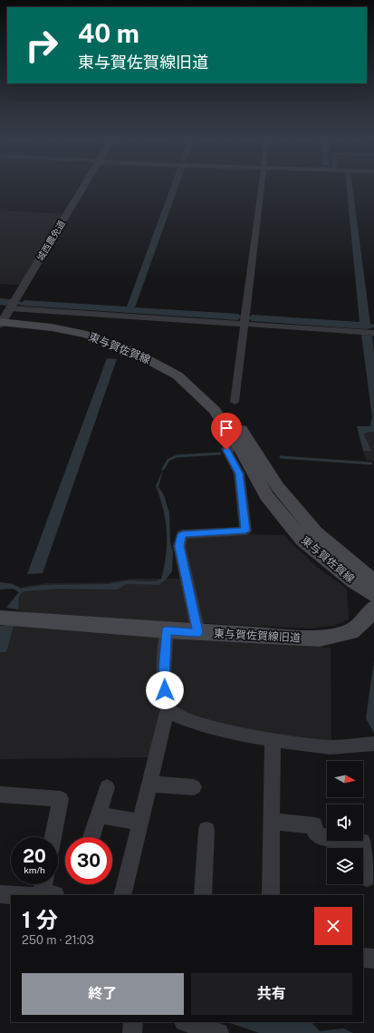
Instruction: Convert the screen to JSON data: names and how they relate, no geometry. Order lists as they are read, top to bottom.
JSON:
{
  "streets": {
    "main road": ["東与賀佐賀線", "東与賀佐賀線旧道"],
    "street": ["城西農免道"]
  },
  "crossings": [
    ["城西農免道", "東与賀佐賀線"]
  ],
  "north": "right",
  "page": {
    "turn": ["40 m", "東与賀佐賀線旧道"],
    "speed": "20 km/h",
    "limit": "30",
    "heading": ["1 分", "250 m · 21:03"],
    "buttons": ["終了", "共有"]
  }
}
